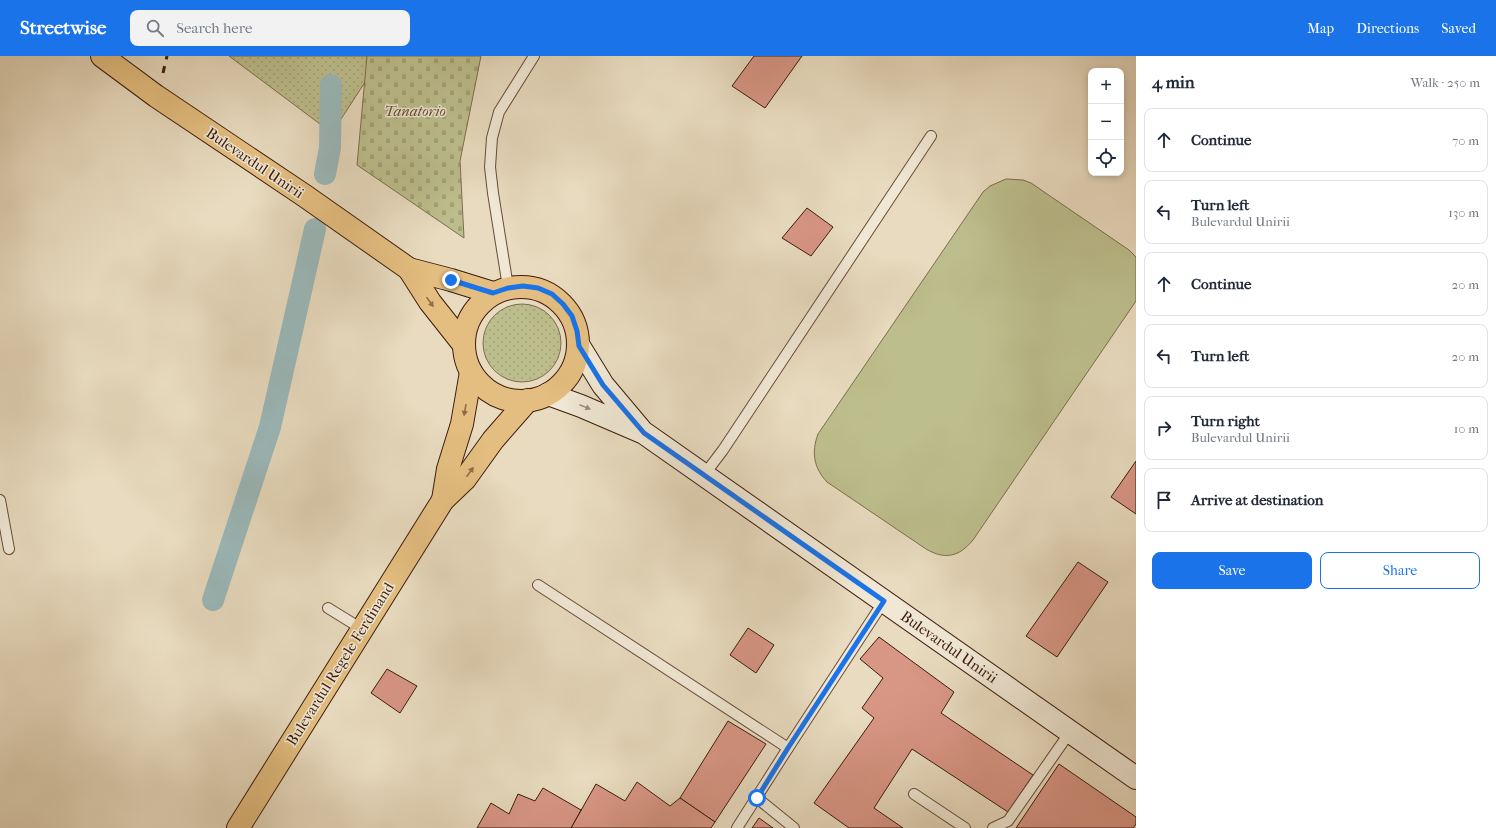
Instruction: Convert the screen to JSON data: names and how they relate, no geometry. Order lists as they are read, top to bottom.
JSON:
{
  "streets": {
    "main road": ["Bulevardul Unirii", "Bulevardul Regele Ferdinand"]
  },
  "crossings": [
    ["Bulevardul Unirii", "Bulevardul Regele Ferdinand"]
  ],
  "parks": ["Tanatorio"],
  "page": {
    "header": "Streetwise",
    "search": "Search here",
    "nav": ["Map", "Directions", "Saved"],
    "heading": ["4 min", "Walk · 250 m"],
    "map_buttons": ["+", "−"],
    "list": [
      ["Continue", "70 m"],
      ["Turn left", "Bulevardul Unirii", "130 m"],
      ["Continue", "20 m"],
      ["Turn left", "20 m"],
      ["Turn right", "Bulevardul Unirii", "10 m"],
      "Arrive at destination"
    ],
    "buttons": ["Save", "Share"]
  }
}
